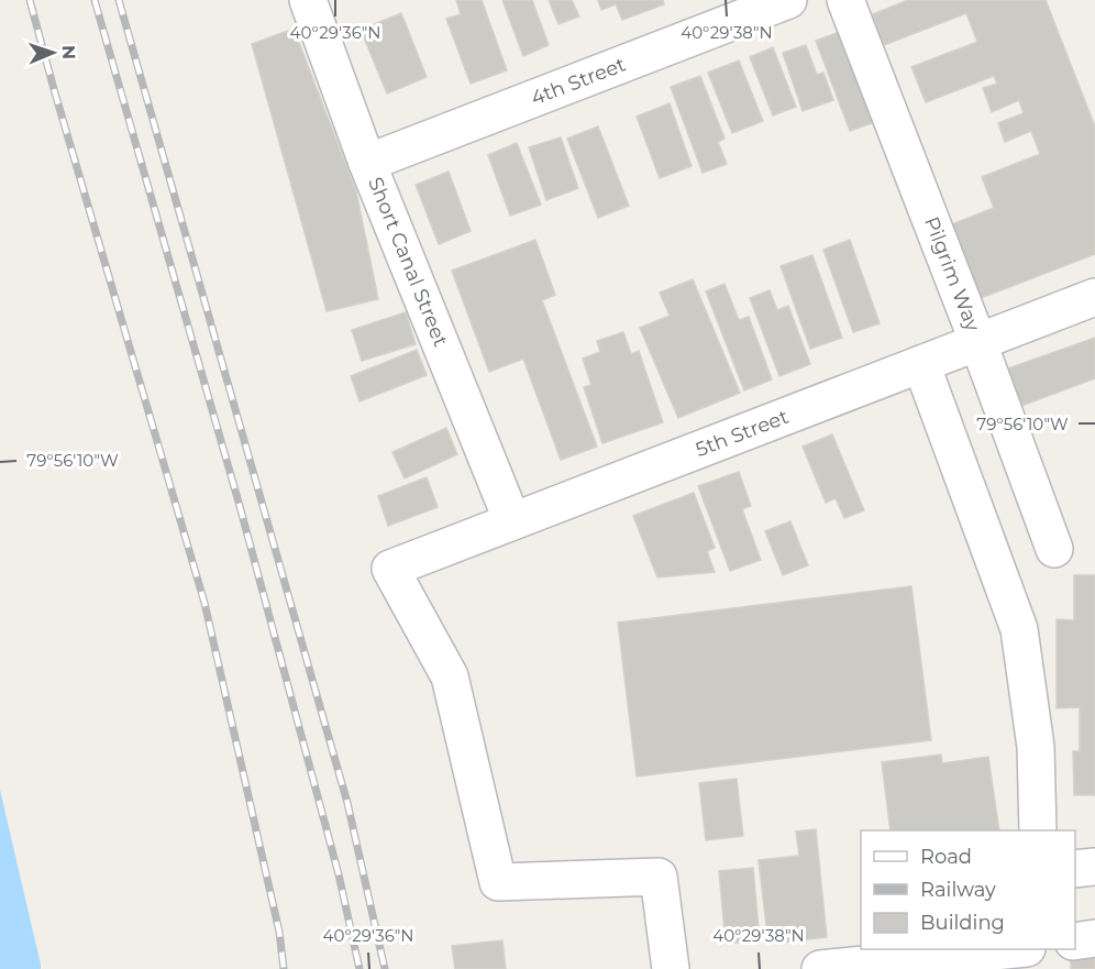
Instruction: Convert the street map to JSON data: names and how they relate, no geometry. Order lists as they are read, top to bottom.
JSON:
{
  "streets": {
    "street": [
      "4th Street",
      "Short Canal Street",
      "Pilgrim Way",
      "5th Street"
    ]
  },
  "crossings": [
    ["4th Street", "Short Canal Street"],
    ["Short Canal Street", "5th Street"],
    ["Pilgrim Way", "5th Street"]
  ],
  "legend": ["Road", "Railway", "Building"],
  "north": "right",
  "coordinates": ["40°29'36\"N", "40°29'38\"N", "79°56'10\"W"]
}
